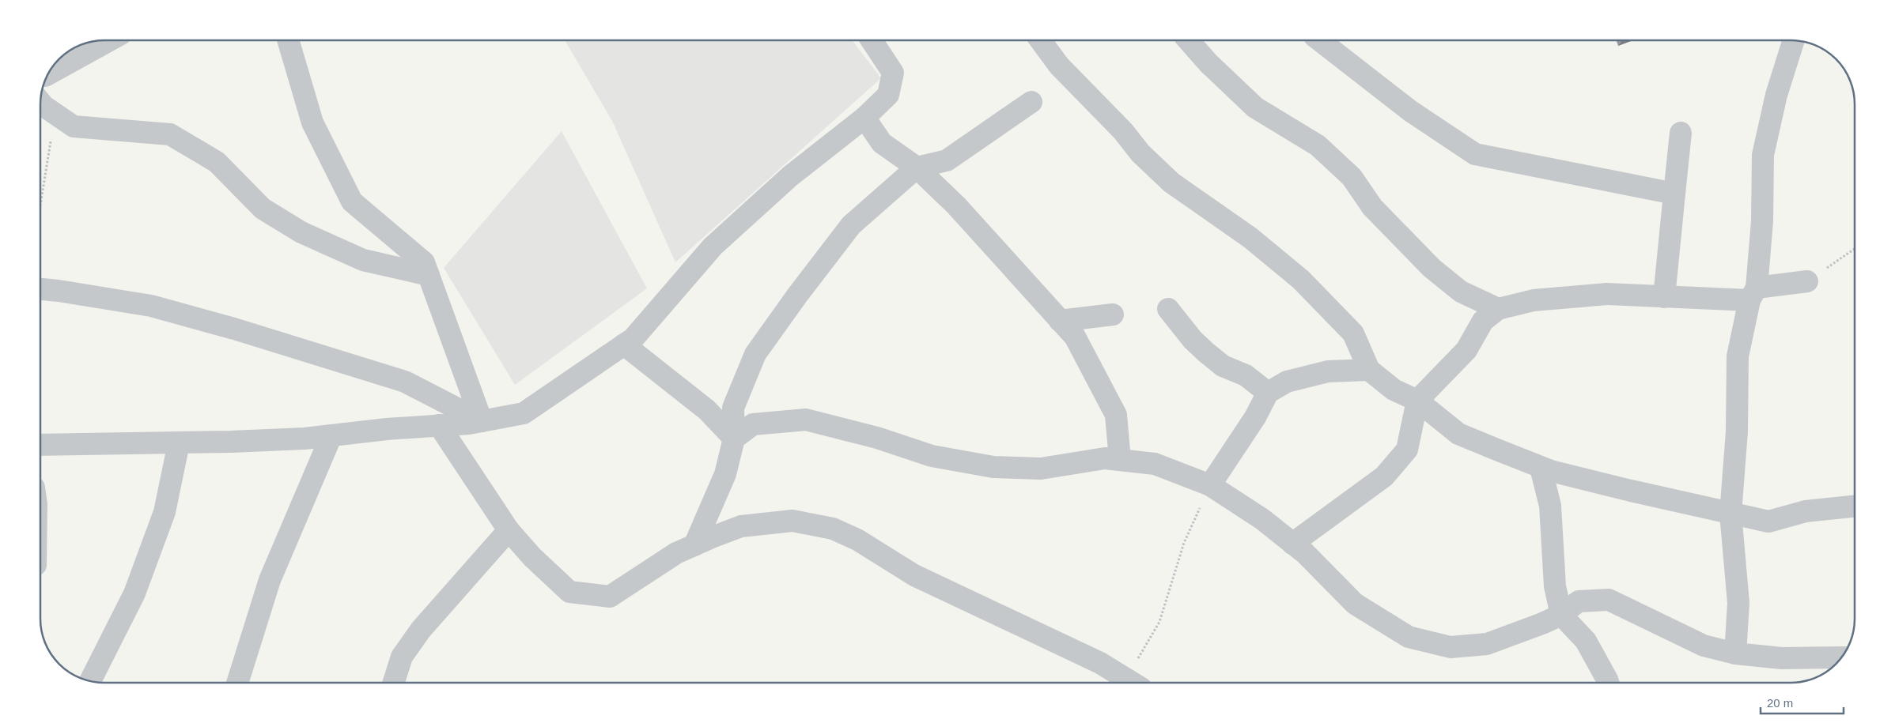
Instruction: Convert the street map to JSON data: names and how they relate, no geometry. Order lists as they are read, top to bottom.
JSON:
{
  "scale_bar": "20 m"
}
